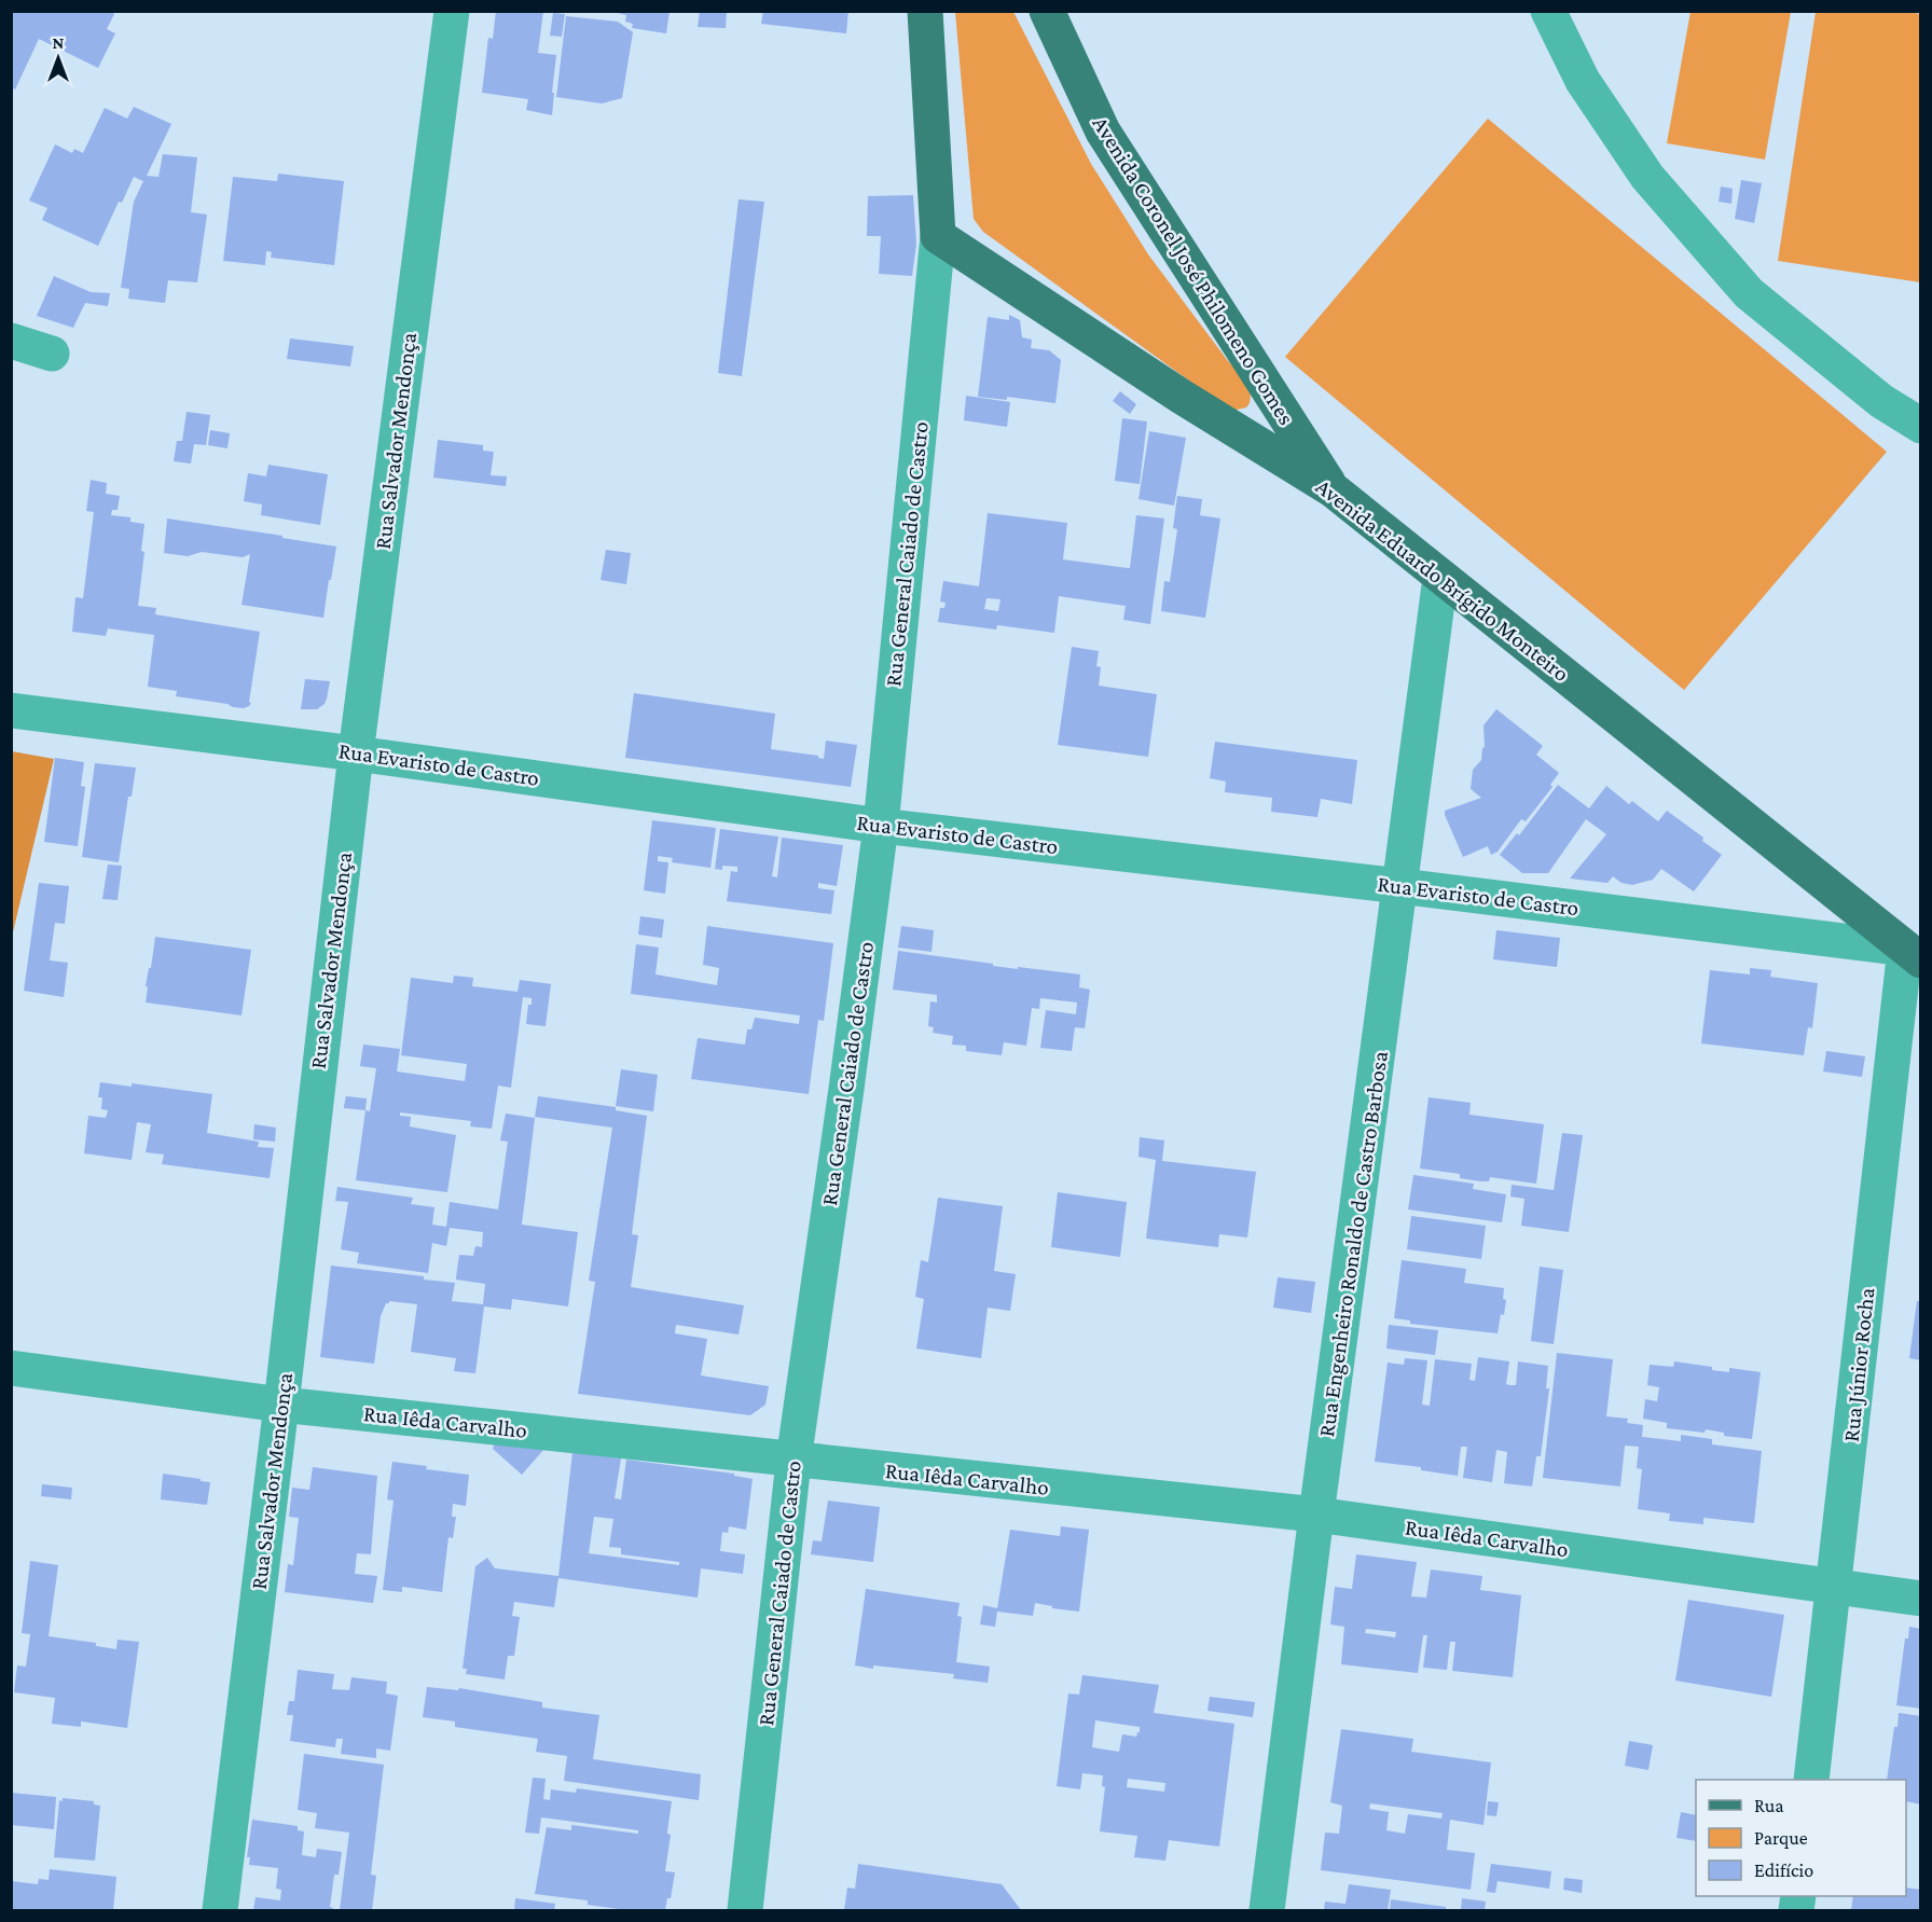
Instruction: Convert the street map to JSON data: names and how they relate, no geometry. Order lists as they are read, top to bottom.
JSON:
{
  "streets": {
    "main road": ["Avenida Coronel José Philomeno Gomes", "Avenida Eduardo Brígido Monteiro"],
    "street": [
      "Rua Salvador Mendonça",
      "Rua General Caiado de Castro",
      "Rua Evaristo de Castro",
      "Rua Engenheiro Ronaldo de Castro Barbosa",
      "Rua Júnior Rocha",
      "Rua Iêda Carvalho"
    ]
  },
  "crossings": [
    ["Avenida Coronel José Philomeno Gomes", "Avenida Eduardo Brígido Monteiro"],
    ["Rua Salvador Mendonça", "Rua Evaristo de Castro"],
    ["Rua Salvador Mendonça", "Rua Iêda Carvalho"],
    ["Rua General Caiado de Castro", "Avenida Eduardo Brígido Monteiro"],
    ["Rua General Caiado de Castro", "Rua Evaristo de Castro"],
    ["Rua General Caiado de Castro", "Rua Iêda Carvalho"],
    ["Avenida Eduardo Brígido Monteiro", "Rua Evaristo de Castro"],
    ["Avenida Eduardo Brígido Monteiro", "Rua Engenheiro Ronaldo de Castro Barbosa"],
    ["Avenida Eduardo Brígido Monteiro", "Rua Júnior Rocha"],
    ["Rua Evaristo de Castro", "Rua Engenheiro Ronaldo de Castro Barbosa"],
    ["Rua Evaristo de Castro", "Rua Júnior Rocha"],
    ["Rua Engenheiro Ronaldo de Castro Barbosa", "Rua Iêda Carvalho"],
    ["Rua Júnior Rocha", "Rua Iêda Carvalho"]
  ],
  "legend": ["Rua", "Parque", "Edifício"],
  "north": "top"
}
